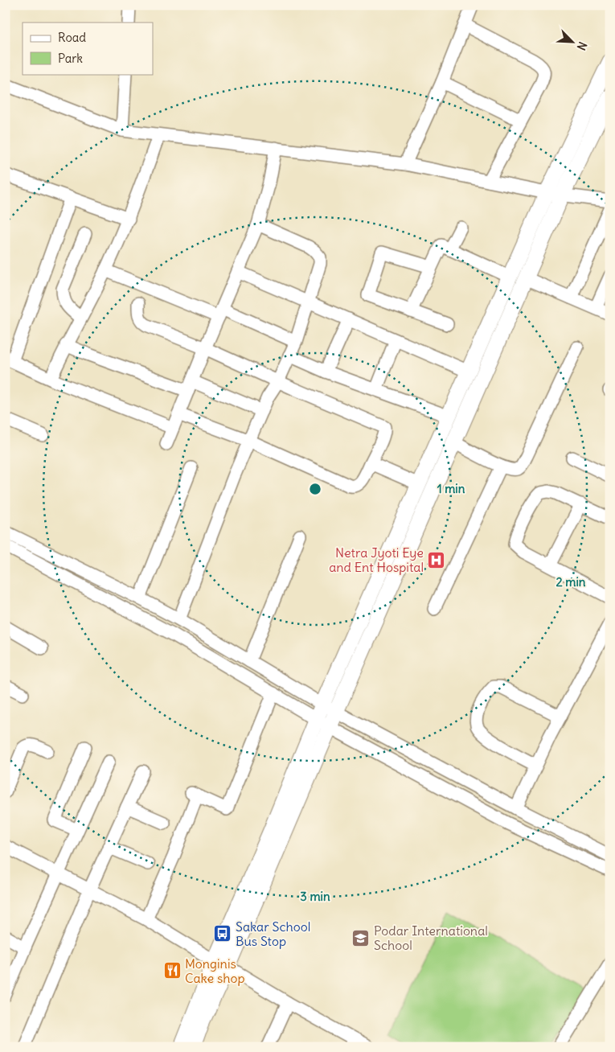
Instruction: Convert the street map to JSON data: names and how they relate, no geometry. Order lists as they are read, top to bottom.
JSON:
{
  "places": {
    "hospital": ["Netra Jyoti Eye and Ent Hospital"],
    "bus stop": ["Sakar School Bus Stop"],
    "school or university": ["Podar International School"],
    "restaurant": ["Monginis Cake shop"]
  },
  "legend": ["Road", "Park"],
  "north": "bottom right",
  "rings": ["1 min", "2 min", "3 min"]
}
